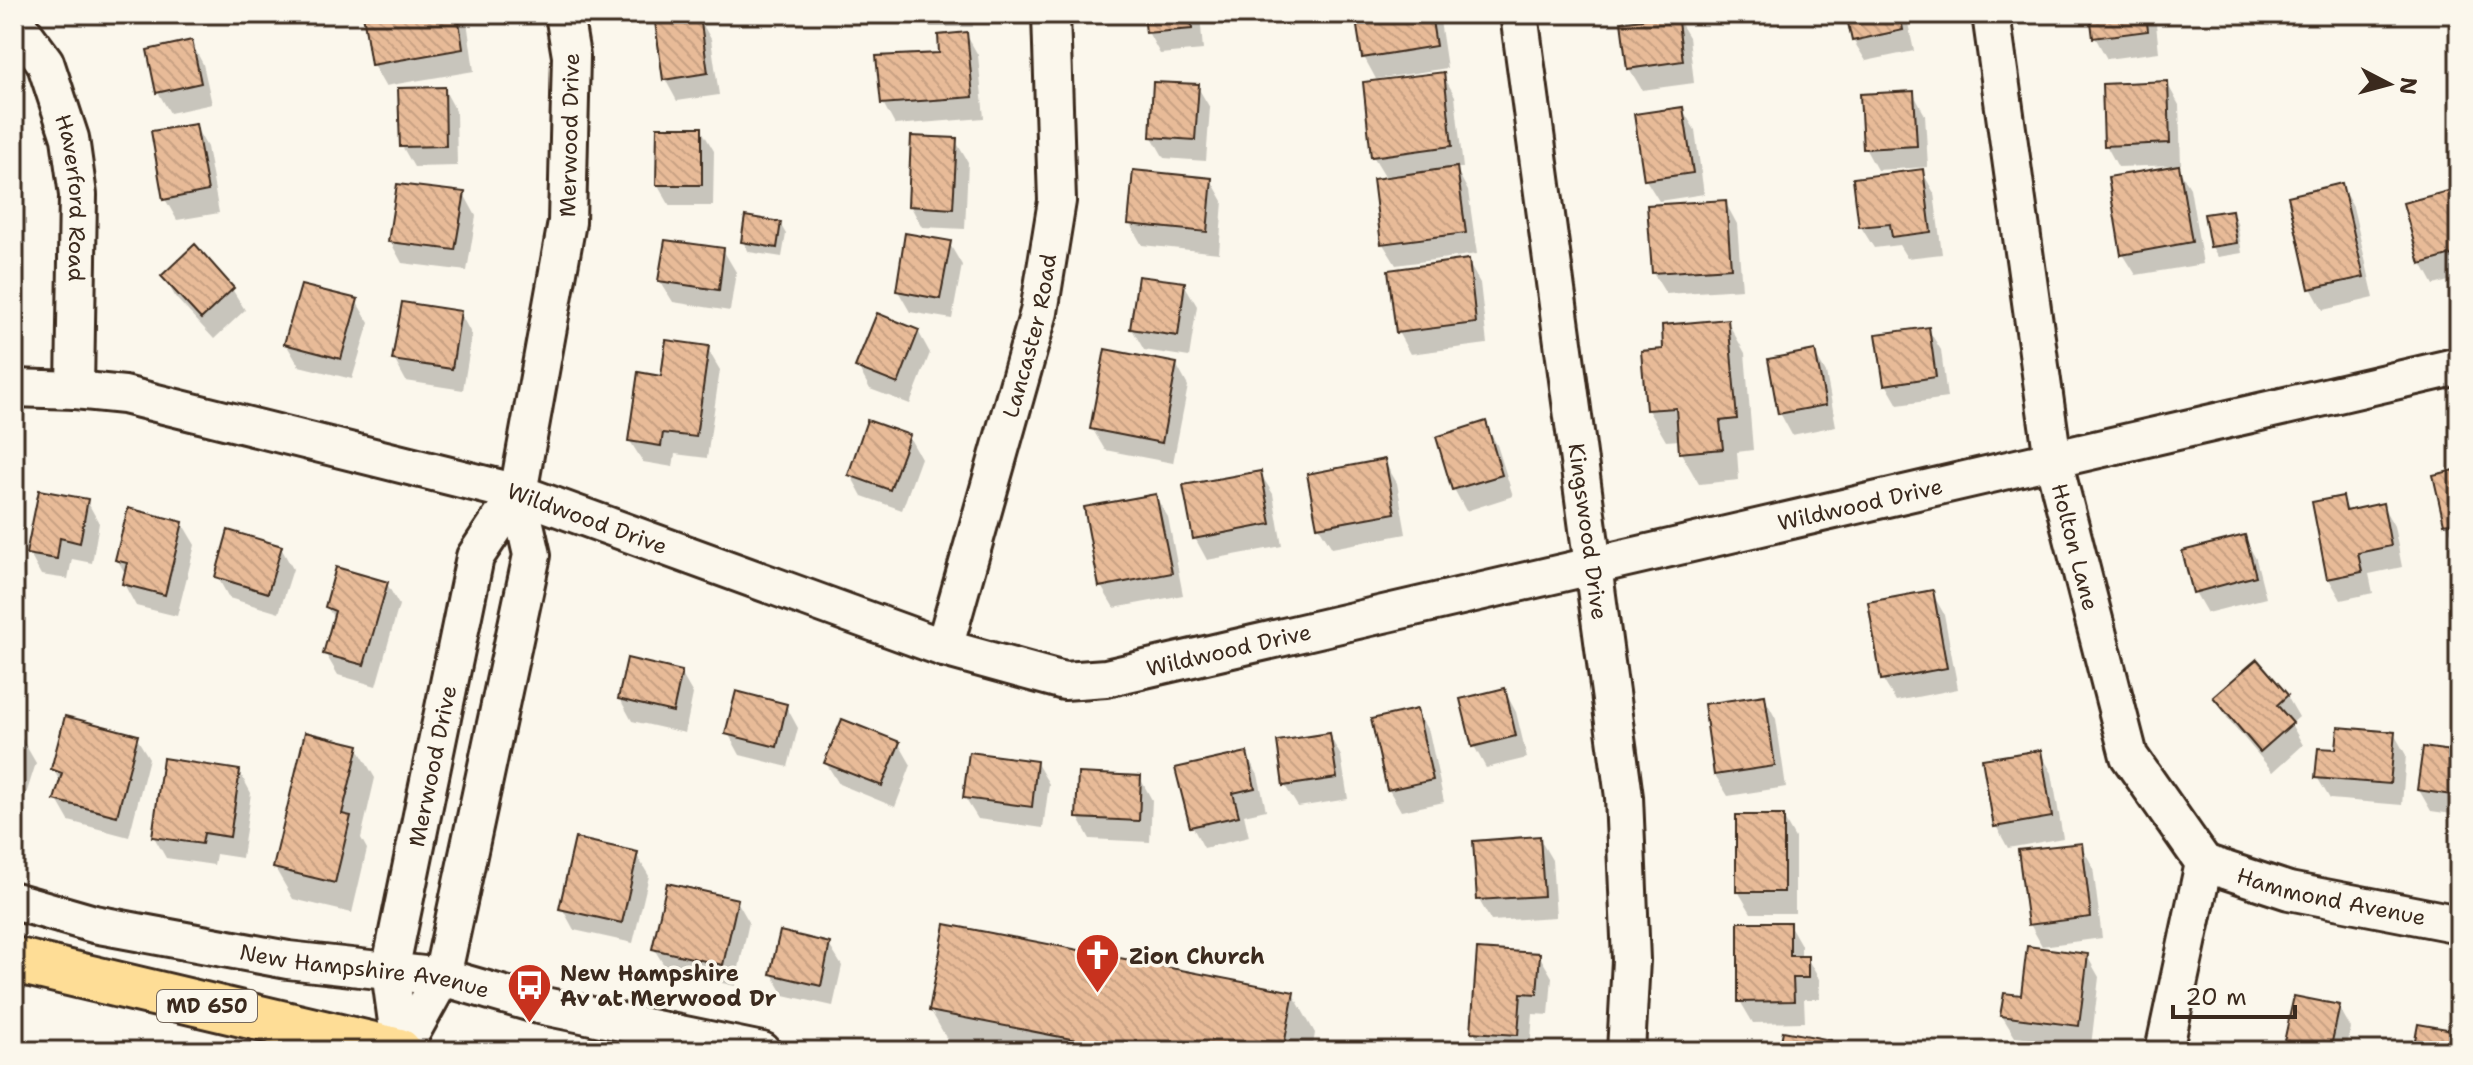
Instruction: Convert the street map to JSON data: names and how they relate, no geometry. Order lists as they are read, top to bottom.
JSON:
{
  "streets": {
    "main road": ["MD 650"],
    "street": [
      "Merwood Drive",
      "Haverford Road",
      "Lancaster Road",
      "Wildwood Drive",
      "Kingswood Drive",
      "Holton Lane",
      "Hammond Avenue",
      "New Hampshire Avenue"
    ]
  },
  "crossings": [
    ["Merwood Drive", "Wildwood Drive"],
    ["Merwood Drive", "New Hampshire Avenue"],
    ["Merwood Drive", "MD 650"],
    ["Haverford Road", "Wildwood Drive"],
    ["Lancaster Road", "Wildwood Drive"],
    ["Wildwood Drive", "Kingswood Drive"],
    ["Wildwood Drive", "Holton Lane"],
    ["Holton Lane", "Hammond Avenue"]
  ],
  "places": {
    "church": ["Zion Church"],
    "bus stop": ["New Hampshire Av at Merwood Dr"]
  },
  "scale_bar": "20 m",
  "north": "right"
}
